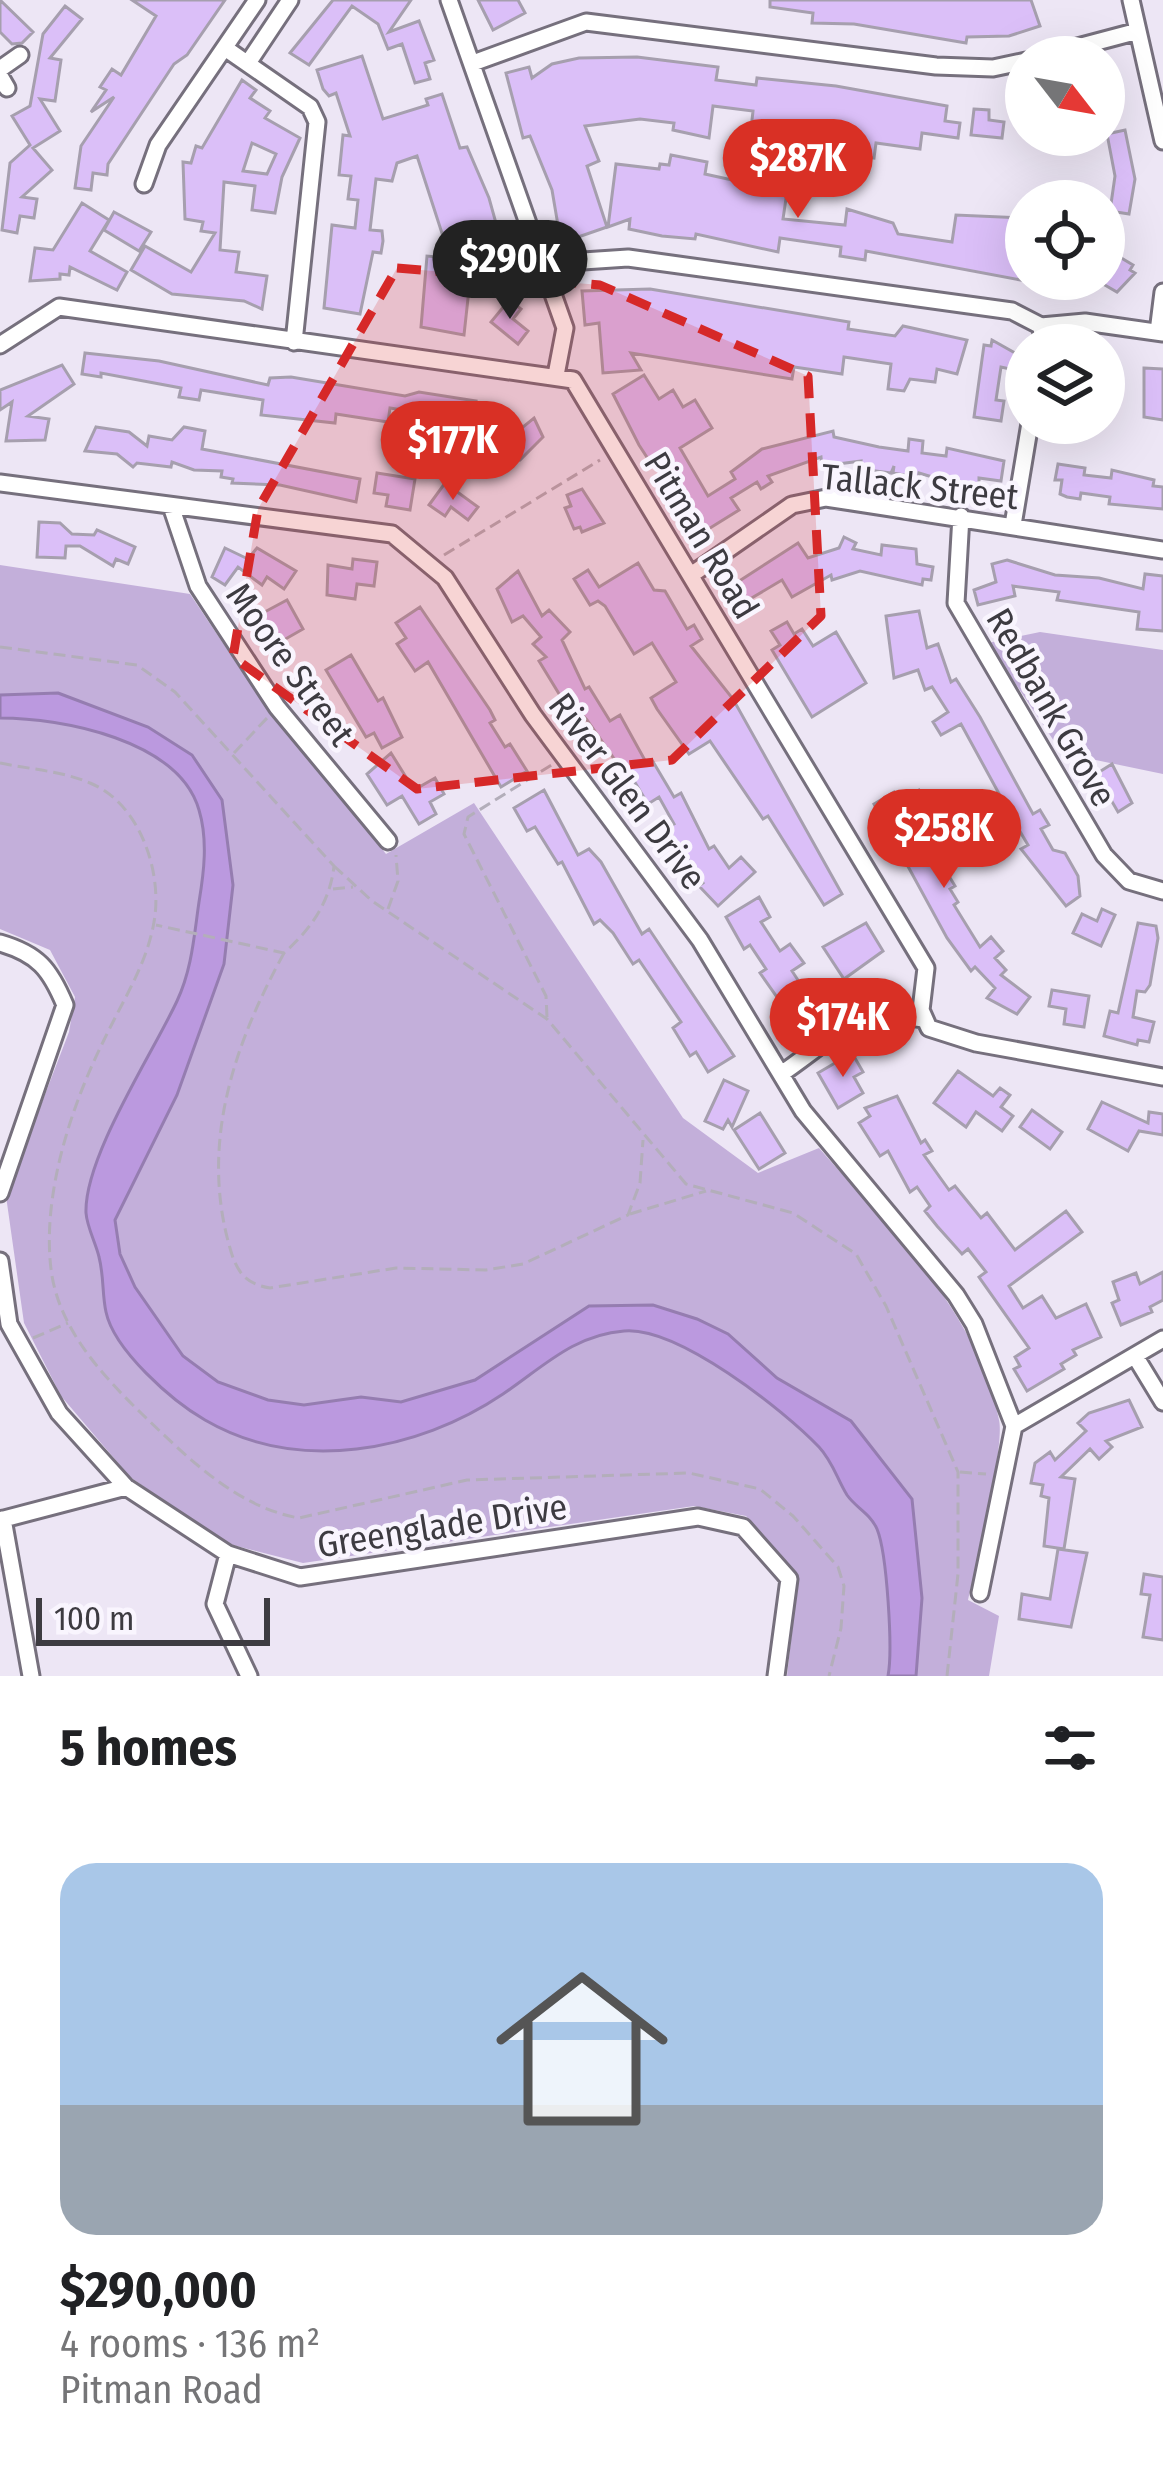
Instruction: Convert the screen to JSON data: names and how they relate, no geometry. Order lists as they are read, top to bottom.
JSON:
{
  "streets": {
    "street": [
      "Tallack Street",
      "Pitman Road",
      "Moore Street",
      "Redbank Grove",
      "River Glen Drive",
      "Greenglade Drive"
    ]
  },
  "crossings": [
    ["Tallack Street", "Pitman Road"],
    ["Tallack Street", "Redbank Grove"],
    ["Moore Street", "River Glen Drive"]
  ],
  "scale_bar": "100 m",
  "north": "bottom right",
  "page": {
    "price": [
      "$287K",
      "$290K",
      "$177K",
      "$258K",
      "$174K"
    ],
    "scale": "100 m",
    "heading": "5 homes",
    "list": [
      {
        "name": "$290,000",
        "note": "4 rooms · 136 m² · Pitman Road"
      }
    ]
  }
}
